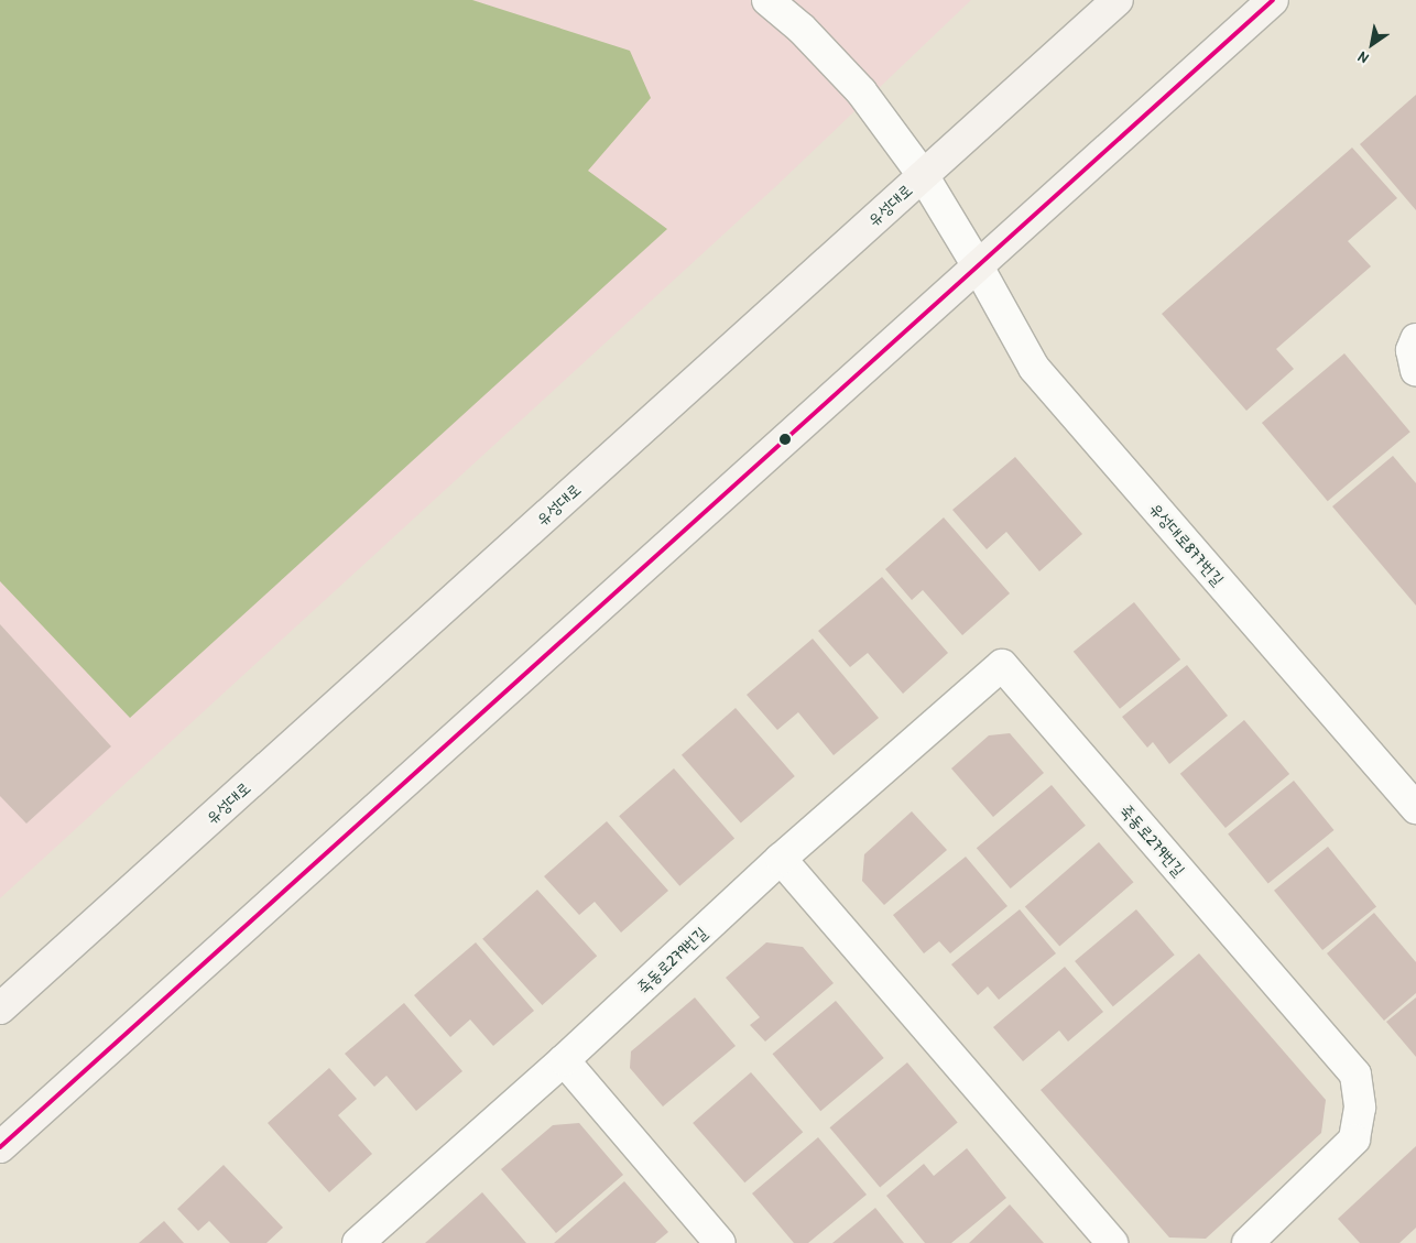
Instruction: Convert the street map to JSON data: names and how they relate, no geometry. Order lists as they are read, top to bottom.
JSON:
{
  "streets": {
    "main road": ["유성대로"],
    "street": ["유성대로877번길", "죽동로279번길"]
  },
  "crossings": [
    ["유성대로", "유성대로877번길"]
  ],
  "north": "bottom left"
}
